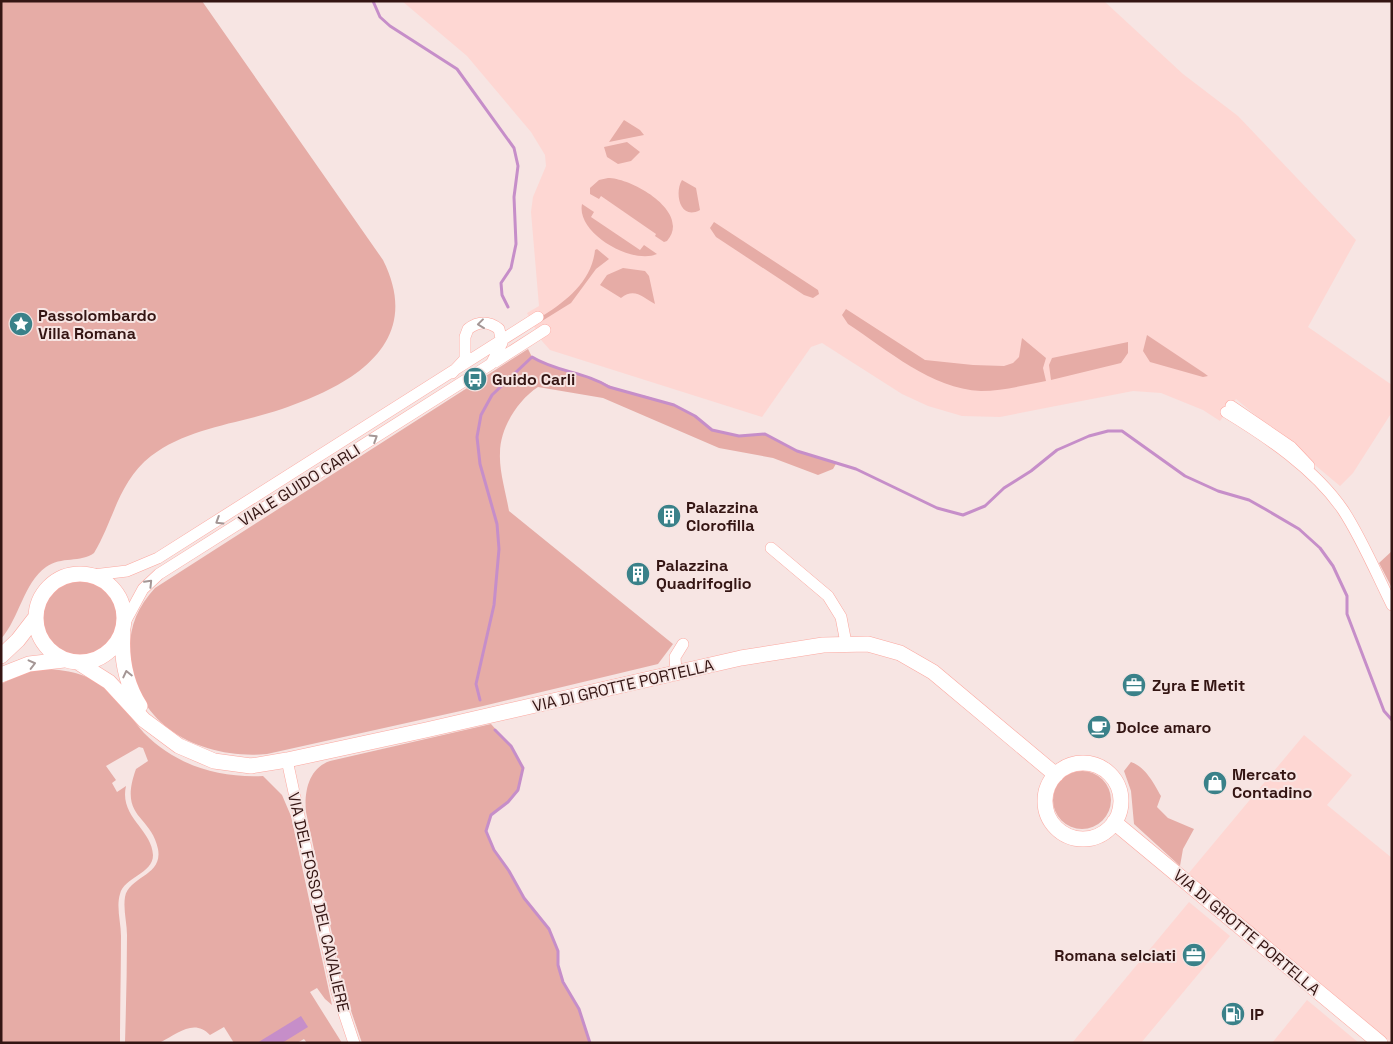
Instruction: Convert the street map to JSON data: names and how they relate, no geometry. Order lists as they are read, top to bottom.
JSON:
{
  "streets": {
    "main road": ["VIA DI GROTTE PORTELLA"],
    "street": ["VIALE GUIDO CARLI", "VIA DEL FOSSO DEL CAVALIERE"]
  },
  "crossings": [
    ["VIALE GUIDO CARLI", "VIA DI GROTTE PORTELLA"],
    ["VIA DI GROTTE PORTELLA", "VIA DEL FOSSO DEL CAVALIERE"]
  ],
  "places": {
    "place": ["Passolombardo Villa Romana"],
    "bus stop": ["Guido Carli"],
    "building": ["Palazzina Clorofilla", "Palazzina Quadrifoglio"],
    "office": ["Zyra E Metit", "Romana selciati"],
    "cafe": ["Dolce amaro"],
    "shop": ["Mercato Contadino"],
    "fuel station": ["IP"]
  }
}
